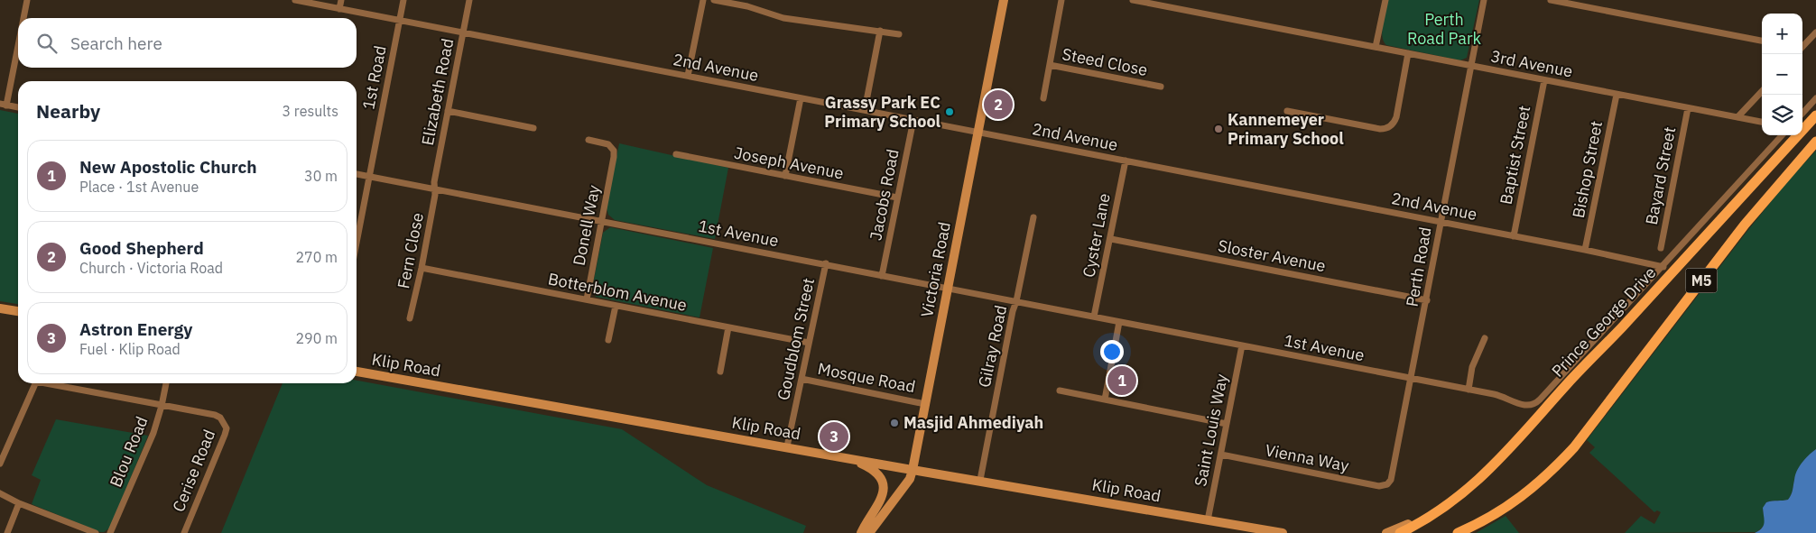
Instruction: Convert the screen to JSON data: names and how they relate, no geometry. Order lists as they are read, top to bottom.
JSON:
{
  "streets": {
    "main road": ["M5", "Prince George Drive"],
    "street": [
      "Steed Close",
      "3rd Avenue",
      "2nd Avenue",
      "1st Road",
      "Elizabeth Road",
      "Baptist Street",
      "Joseph Avenue",
      "Bishop Street",
      "Bayard Street",
      "Jacobs Road",
      "Donell Way",
      "1st Avenue",
      "Cyster Lane",
      "Fern Close",
      "Sloster Avenue",
      "Perth Road",
      "Victoria Road",
      "Botterblom Avenue",
      "Goudblom Street",
      "Gilray Road",
      "Klip Road",
      "Mosque Road",
      "Saint Louis Way",
      "Blou Road",
      "Vienna Way",
      "Cerise Road"
    ]
  },
  "crossings": [
    ["3rd Avenue", "Baptist Street"],
    ["3rd Avenue", "Bishop Street"],
    ["3rd Avenue", "Bayard Street"],
    ["3rd Avenue", "Perth Road"],
    ["2nd Avenue", "1st Road"],
    ["2nd Avenue", "Elizabeth Road"],
    ["2nd Avenue", "Baptist Street"],
    ["2nd Avenue", "Bishop Street"],
    ["2nd Avenue", "Jacobs Road"],
    ["2nd Avenue", "1st Avenue"],
    ["2nd Avenue", "Cyster Lane"],
    ["2nd Avenue", "Perth Road"],
    ["2nd Avenue", "Victoria Road"],
    ["1st Road", "1st Avenue"],
    ["Elizabeth Road", "1st Avenue"],
    ["Elizabeth Road", "Fern Close"],
    ["Joseph Avenue", "Jacobs Road"],
    ["Jacobs Road", "1st Avenue"],
    ["Donell Way", "1st Avenue"],
    ["Donell Way", "Botterblom Avenue"],
    ["1st Avenue", "Cyster Lane"],
    ["1st Avenue", "Fern Close"],
    ["1st Avenue", "Perth Road"],
    ["1st Avenue", "Victoria Road"],
    ["1st Avenue", "Goudblom Street"],
    ["1st Avenue", "Gilray Road"],
    ["1st Avenue", "Saint Louis Way"],
    ["Cyster Lane", "Sloster Avenue"],
    ["Fern Close", "Botterblom Avenue"],
    ["Sloster Avenue", "Perth Road"],
    ["Perth Road", "Vienna Way"],
    ["Victoria Road", "Klip Road"],
    ["Victoria Road", "Mosque Road"],
    ["Botterblom Avenue", "Goudblom Street"],
    ["Goudblom Street", "Klip Road"],
    ["Goudblom Street", "Mosque Road"],
    ["Gilray Road", "Klip Road"],
    ["Klip Road", "Saint Louis Way"],
    ["Saint Louis Way", "Vienna Way"],
    ["Blou Road", "Cerise Road"]
  ],
  "parks": ["Perth Road Park"],
  "places": ["Grassy Park EC Primary School", "Kannemeyer Primary School", "Masjid Ahmediyah"],
  "page": {
    "map_buttons": ["+", "−"],
    "search": "Search here",
    "heading": ["Nearby", "3 results"],
    "pins": ["2", "1", "3"],
    "list": [
      {
        "mark": "1",
        "name": "New Apostolic Church",
        "note": "Place · 1st Avenue",
        "value": "30 m"
      },
      {
        "mark": "2",
        "name": "Good Shepherd",
        "note": "Church · Victoria Road",
        "value": "270 m"
      },
      {
        "mark": "3",
        "name": "Astron Energy",
        "note": "Fuel · Klip Road",
        "value": "290 m"
      }
    ]
  }
}
